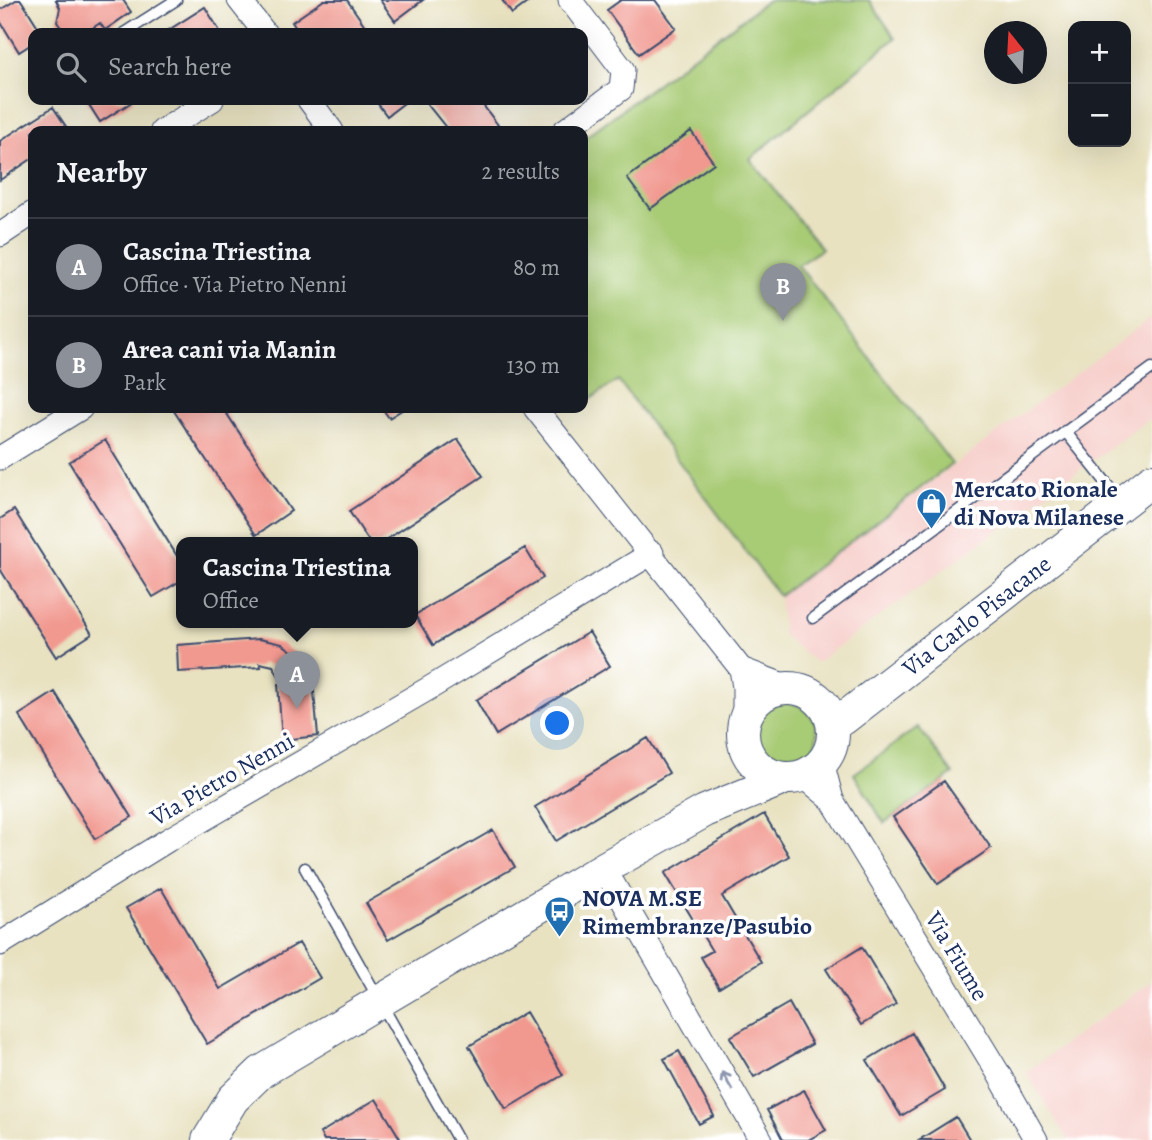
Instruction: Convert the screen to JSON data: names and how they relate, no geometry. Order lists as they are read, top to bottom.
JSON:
{
  "streets": {
    "street": ["Via Carlo Pisacane", "Via Pietro Nenni", "Via Fiume"]
  },
  "crossings": [
    ["Via Carlo Pisacane", "Via Fiume"]
  ],
  "places": {
    "shop": ["Mercato Rionale di Nova Milanese"],
    "bus stop": ["NOVA M.SE Rimembranze/Pasubio"]
  },
  "north": "top",
  "page": {
    "map_buttons": ["+", "−"],
    "search": "Search here",
    "heading": ["Nearby", "2 results"],
    "list": [
      {
        "mark": "A",
        "name": "Cascina Triestina",
        "note": "Office · Via Pietro Nenni",
        "value": "80 m"
      },
      {
        "mark": "B",
        "name": "Area cani via Manin",
        "note": "Park",
        "value": "130 m"
      }
    ],
    "pins": ["B", "A"],
    "popup": ["Cascina Triestina", "Office"]
  }
}
